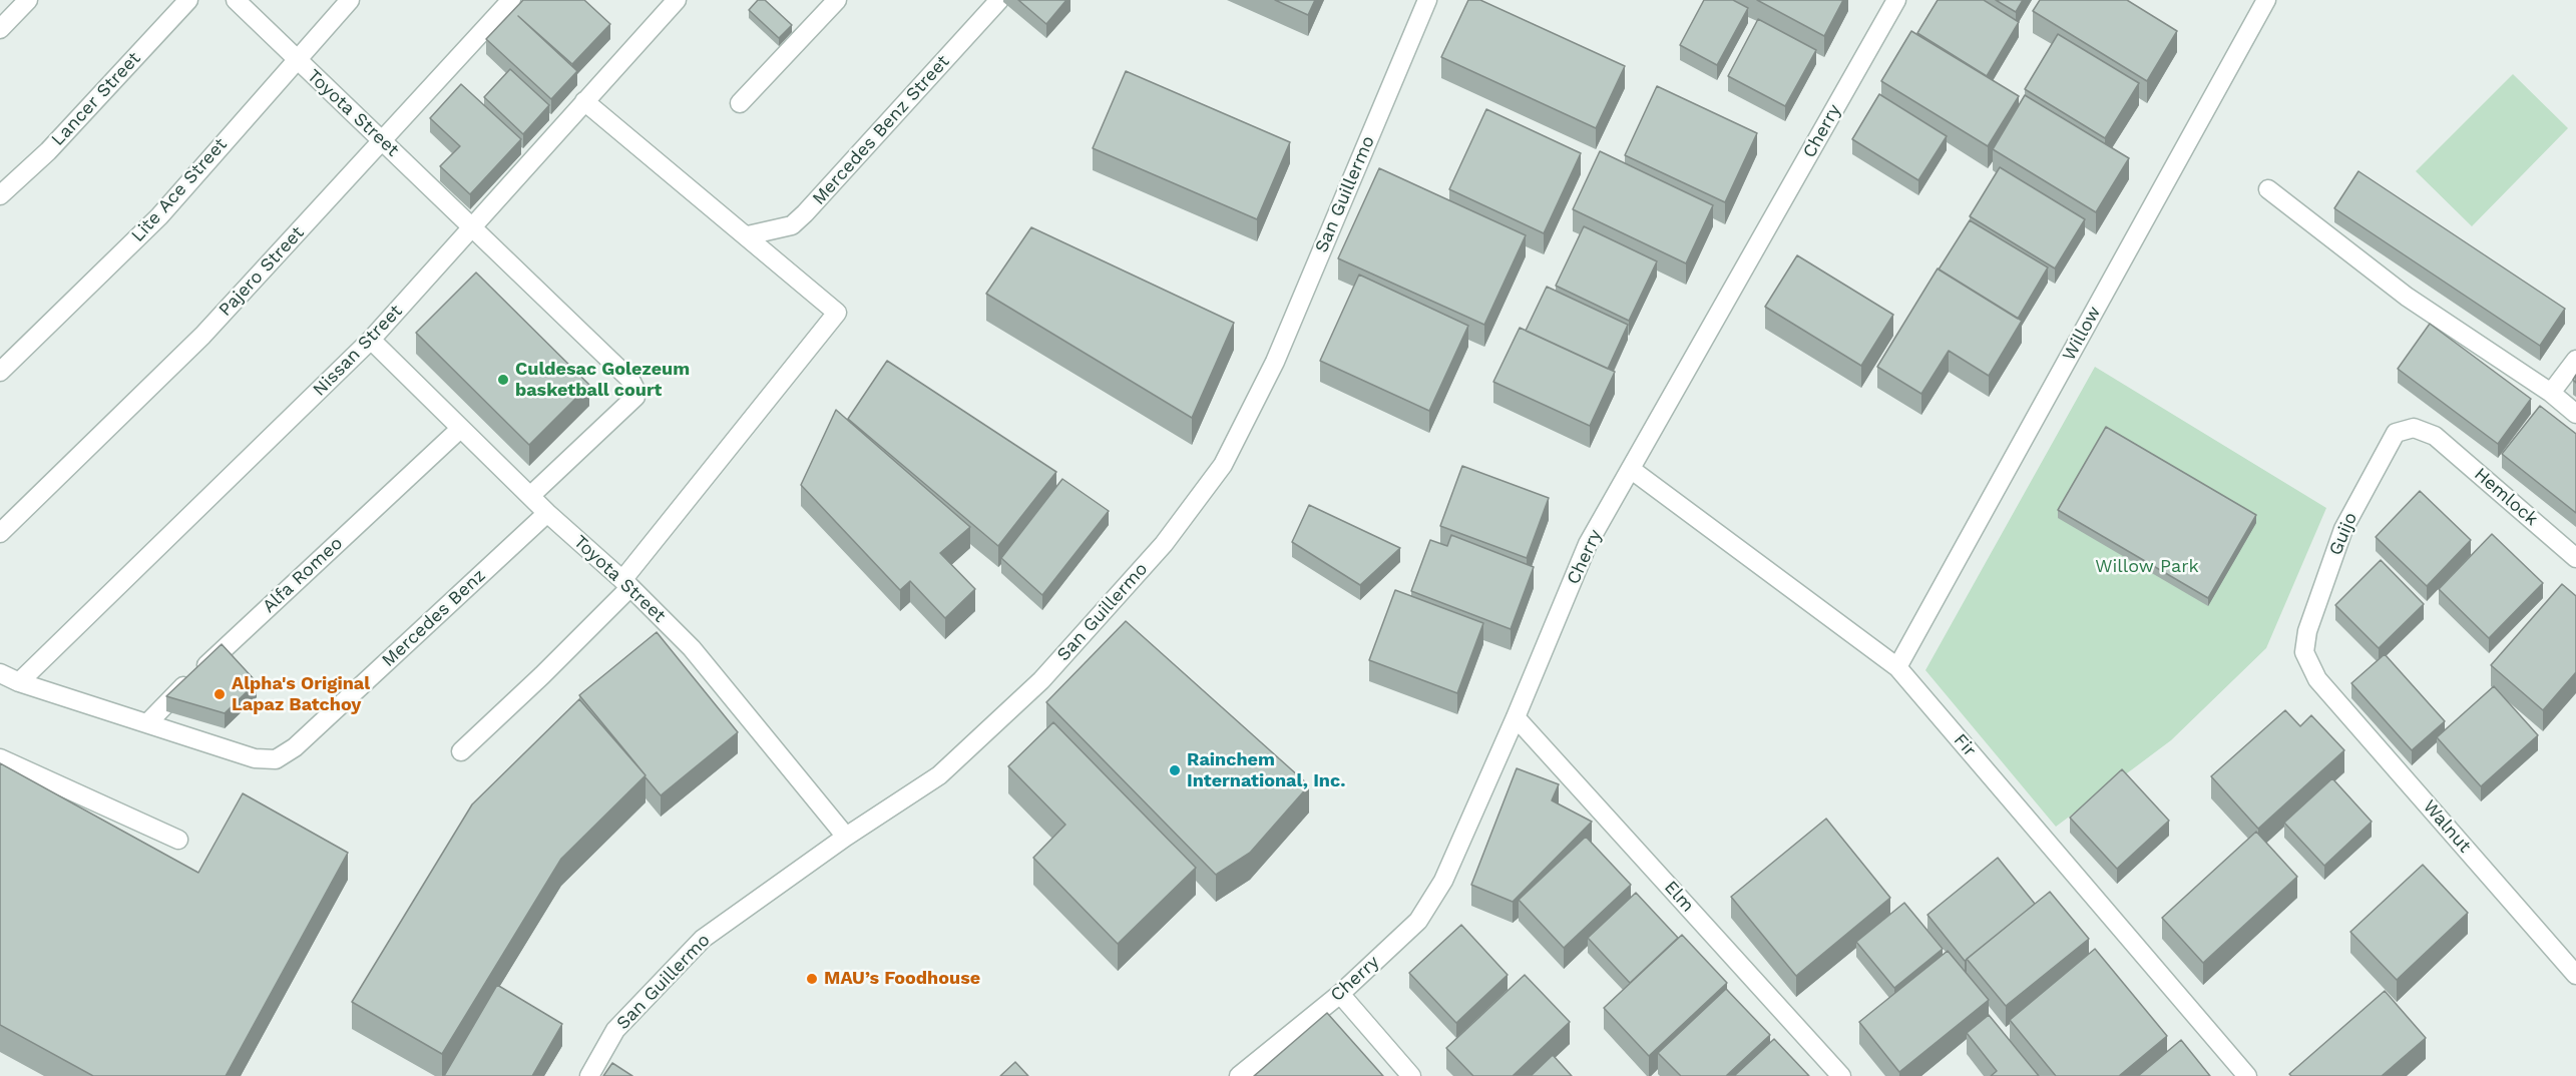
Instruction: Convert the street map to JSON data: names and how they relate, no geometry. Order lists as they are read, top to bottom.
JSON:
{
  "streets": {
    "street": [
      "Lancer Street",
      "Toyota Street",
      "Mercedes Benz Street",
      "Cherry",
      "Lite Ace Street",
      "San Guillermo",
      "Pajero Street",
      "Willow",
      "Nissan Street",
      "Hemlock",
      "Guijo",
      "Alfa Romeo",
      "Mercedes Benz",
      "Fir",
      "Walnut",
      "Elm"
    ]
  },
  "crossings": [
    ["Toyota Street", "Lite Ace Street"],
    ["Toyota Street", "San Guillermo"],
    ["Toyota Street", "Pajero Street"],
    ["Toyota Street", "Nissan Street"],
    ["Toyota Street", "Alfa Romeo"],
    ["Toyota Street", "Mercedes Benz"],
    ["Cherry", "Fir"],
    ["Cherry", "Elm"],
    ["Willow", "Fir"],
    ["Nissan Street", "Mercedes Benz"],
    ["Hemlock", "Guijo"],
    ["Guijo", "Walnut"],
    ["Alfa Romeo", "Mercedes Benz"]
  ],
  "parks": ["Willow Park"],
  "places": [
    "Culdesac Golezeum basketball court",
    "Alpha's Original Lapaz Batchoy",
    "Rainchem International, Inc.",
    "MAU’s Foodhouse"
  ]
}
